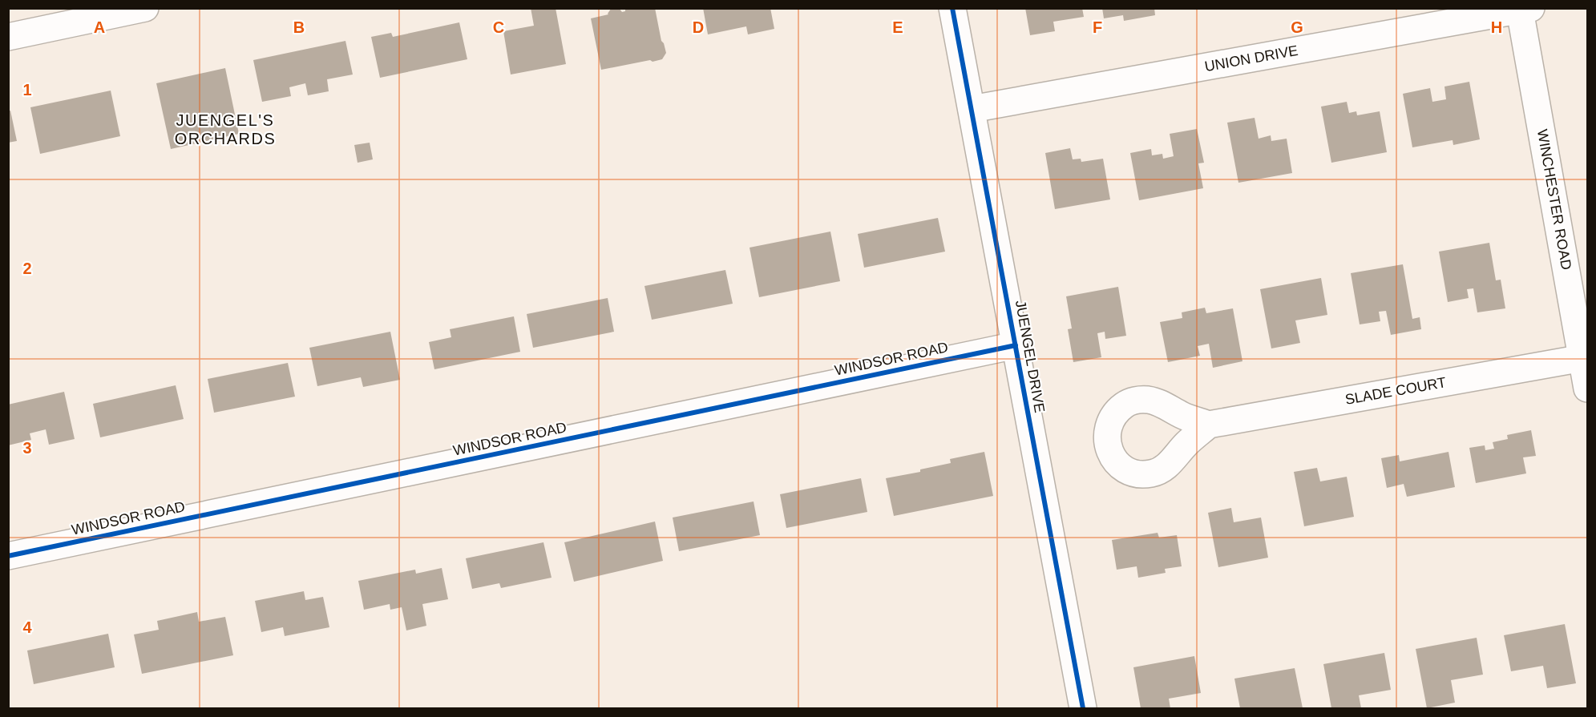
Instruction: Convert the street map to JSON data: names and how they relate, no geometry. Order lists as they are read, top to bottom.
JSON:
{
  "streets": {
    "street": [
      "UNION DRIVE",
      "WINCHESTER ROAD",
      "JUENGEL DRIVE",
      "WINDSOR ROAD",
      "SLADE COURT"
    ]
  },
  "crossings": [
    ["UNION DRIVE", "WINCHESTER ROAD"],
    ["UNION DRIVE", "JUENGEL DRIVE"],
    ["WINCHESTER ROAD", "SLADE COURT"],
    ["JUENGEL DRIVE", "WINDSOR ROAD"]
  ],
  "districts": ["JUENGEL'S ORCHARDS"],
  "grid": {
    "columns": [
      "A",
      "B",
      "C",
      "D",
      "E",
      "F",
      "G",
      "H"
    ],
    "rows": [
      "1",
      "2",
      "3",
      "4"
    ]
  }
}
